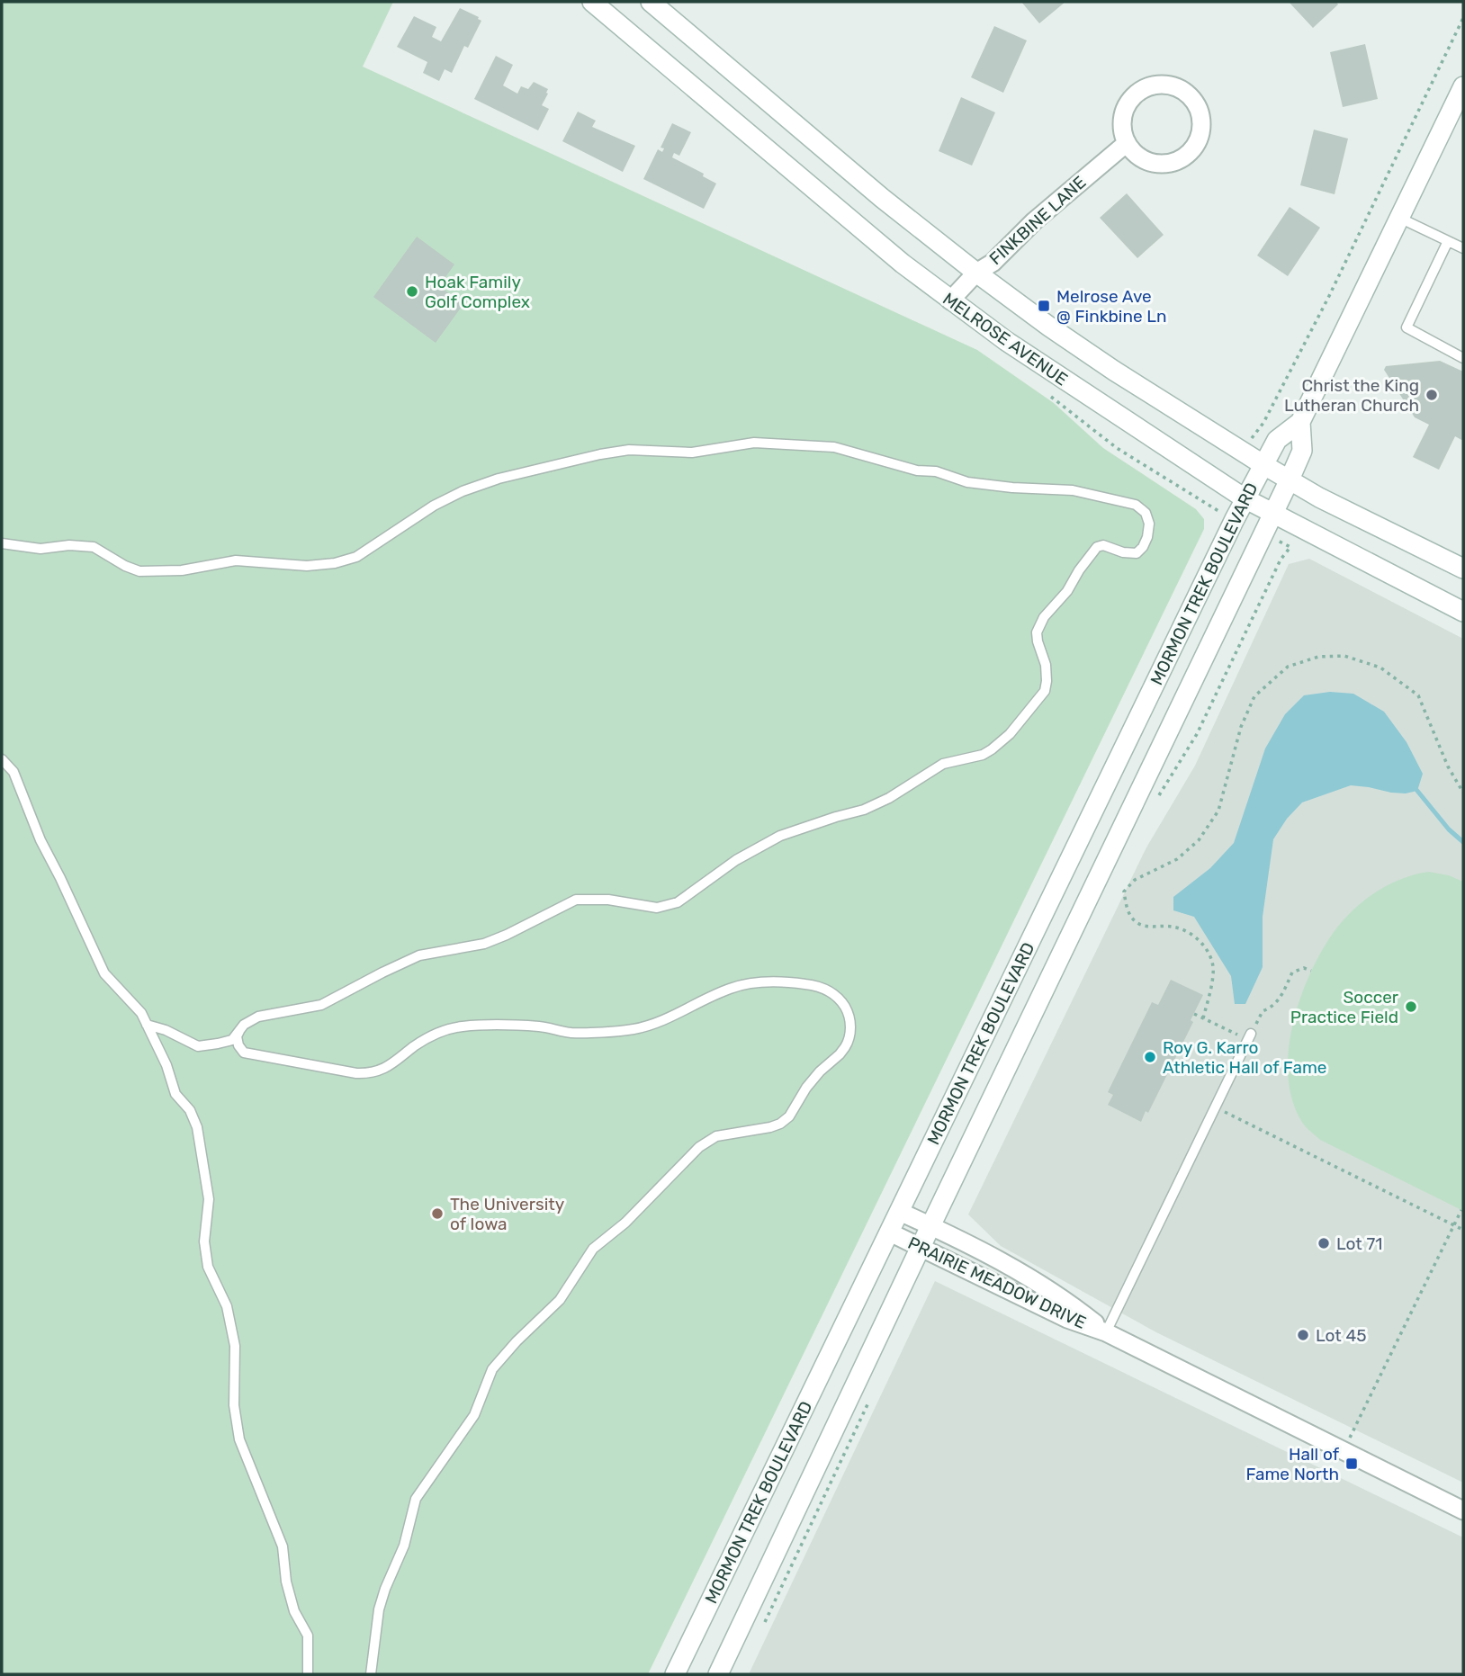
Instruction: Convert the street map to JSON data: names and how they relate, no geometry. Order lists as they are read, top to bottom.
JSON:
{
  "streets": {
    "main road": ["MELROSE AVENUE", "MORMON TREK BOULEVARD"],
    "street": ["FINKBINE LANE", "PRAIRIE MEADOW DRIVE"]
  },
  "crossings": [
    ["FINKBINE LANE", "MELROSE AVENUE"],
    ["MELROSE AVENUE", "MORMON TREK BOULEVARD"],
    ["MORMON TREK BOULEVARD", "PRAIRIE MEADOW DRIVE"]
  ],
  "places": {
    "other": [
      "Hoak Family Golf Complex",
      "Christ the King Lutheran Church",
      "Soccer Practice Field",
      "Roy G. Karro Athletic Hall of Fame",
      "The University of Iowa",
      "Lot 71",
      "Lot 45"
    ],
    "transit": ["Melrose Ave @ Finkbine Ln", "Hall of Fame North"]
  }
}
